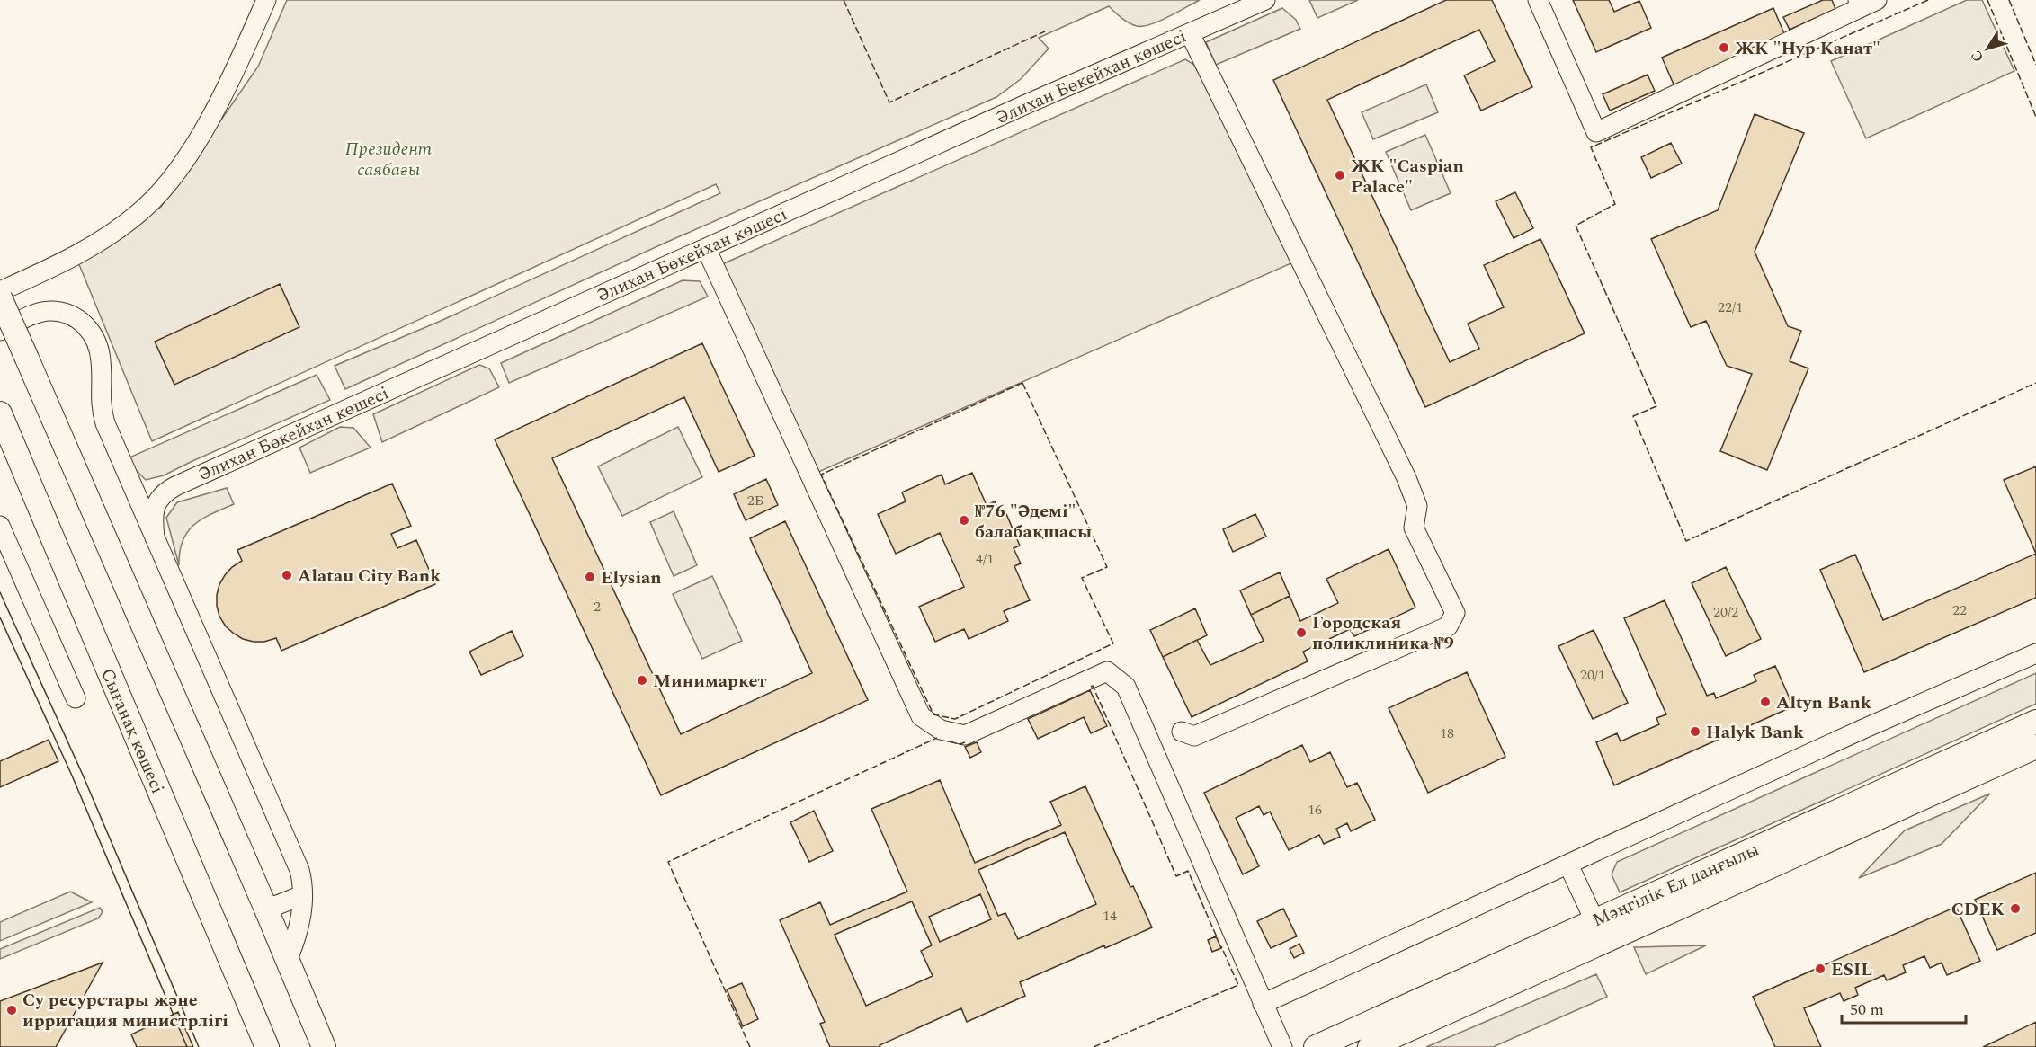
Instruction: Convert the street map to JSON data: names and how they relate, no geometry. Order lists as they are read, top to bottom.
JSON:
{
  "streets": {
    "main road": ["Сығанақ көшесі", "Мәңгілік Ел даңғылы"],
    "street": ["Әлихан Бөкейхан көшесі"]
  },
  "parks": ["Президент саябағы"],
  "places": [
    "ЖК \"Нур Канат\"",
    "ЖК \"Caspian Palace\"",
    "№76 \"Әдемі\" балабақшасы",
    "Alatau City Bank",
    "Elysian",
    "Городская поликлиника №9",
    "Минимаркет",
    "Altyn Bank",
    "Halyk Bank",
    "CDEK",
    "ESIL",
    "Су ресурстары және ирригация министрлігі"
  ],
  "house_numbers": [
    "22/1",
    "2Б",
    "4/1",
    "2",
    "22",
    "20/2",
    "20/1",
    "18",
    "16",
    "14"
  ],
  "scale_bar": "50 m",
  "north": "bottom left"
}
